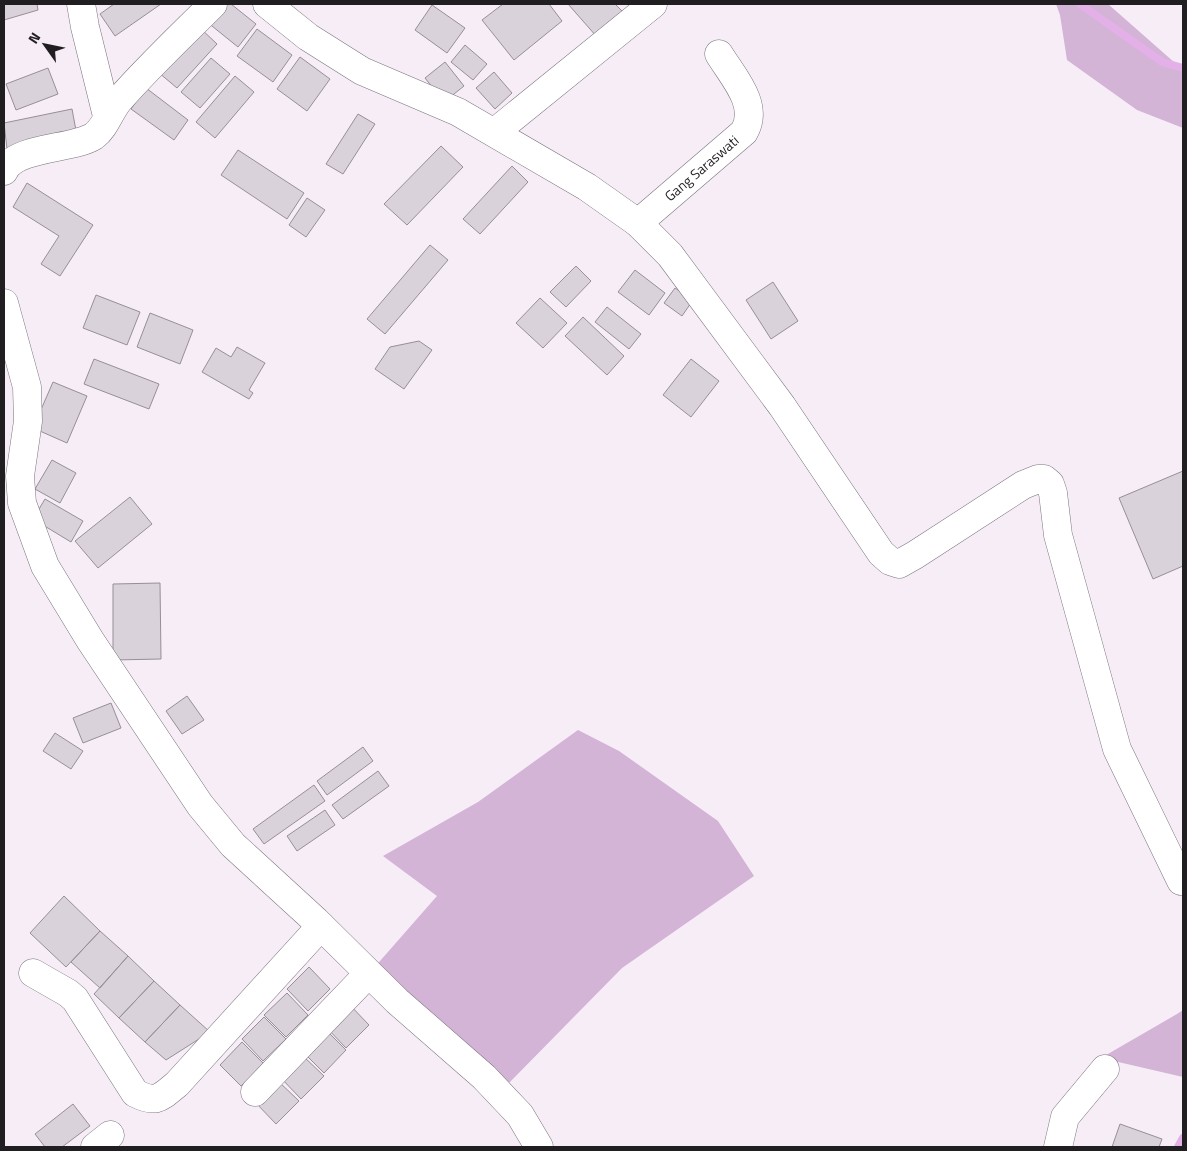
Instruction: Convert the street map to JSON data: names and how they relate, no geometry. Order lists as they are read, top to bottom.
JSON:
{
  "streets": {
    "street": ["Gang Saraswati"]
  },
  "north": "top left"
}
